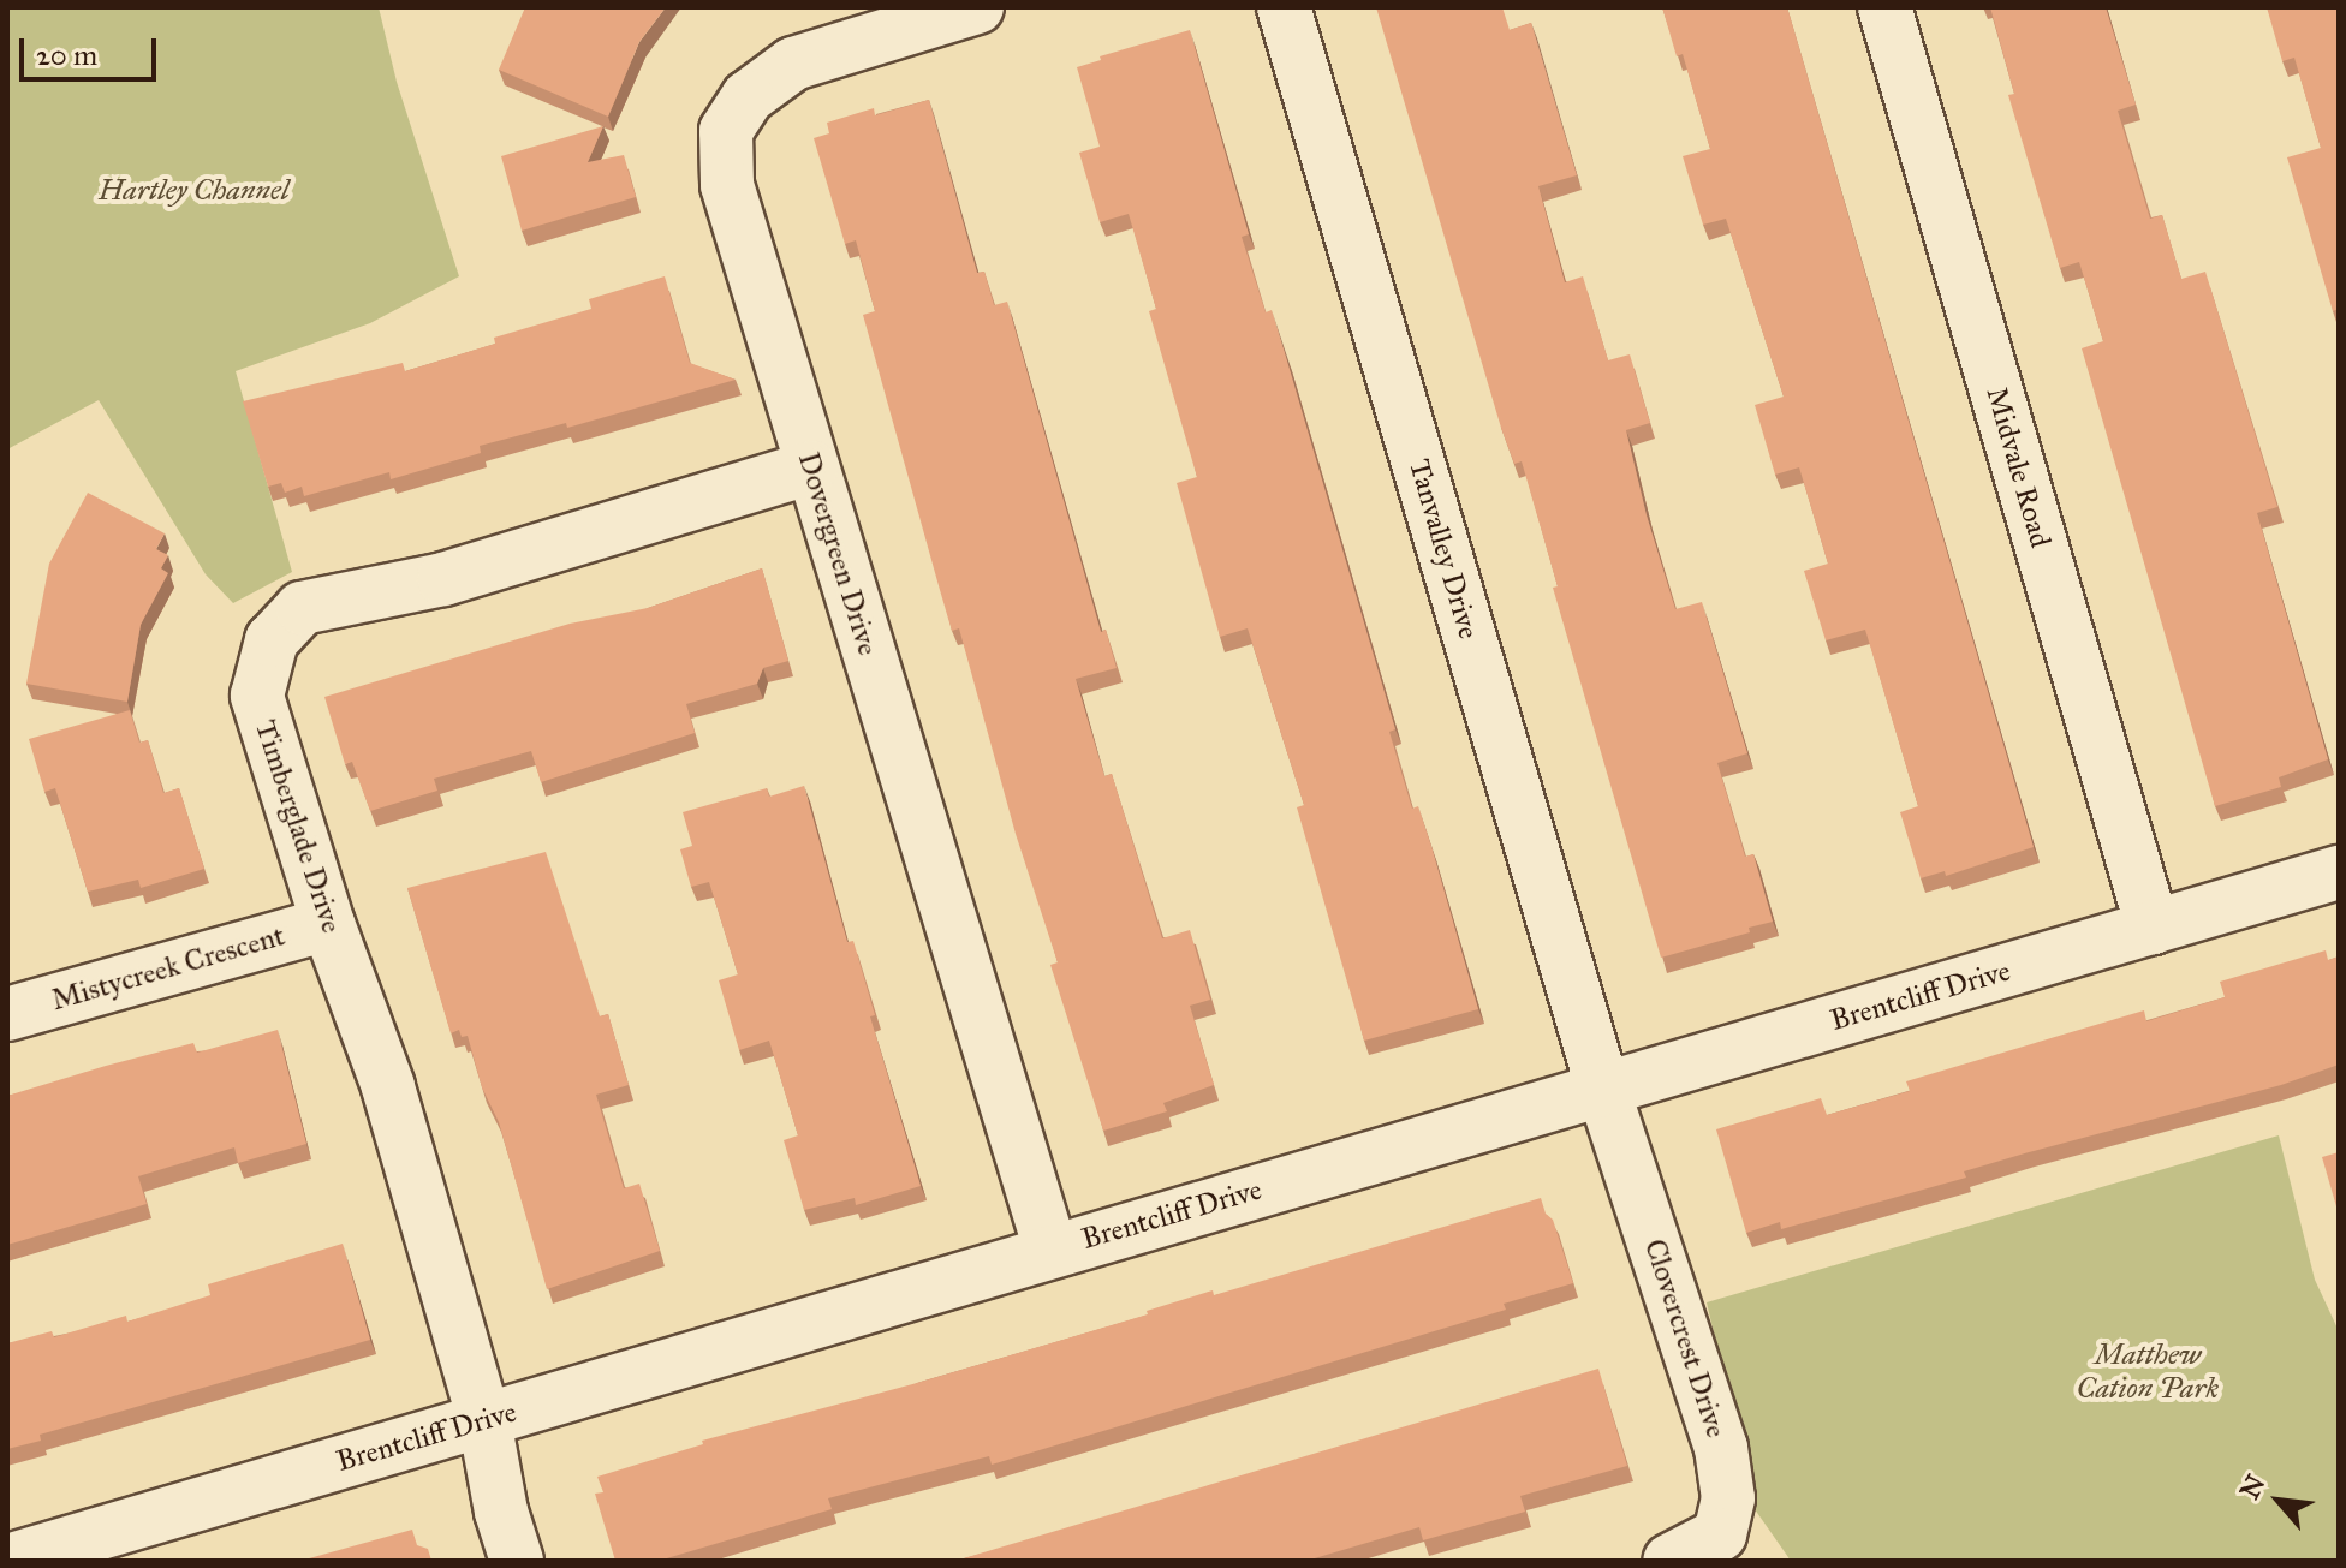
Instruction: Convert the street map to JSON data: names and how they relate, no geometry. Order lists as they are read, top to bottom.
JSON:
{
  "streets": {
    "street": [
      "Midvale Road",
      "Tanvalley Drive",
      "Dovergreen Drive",
      "Timberglade Drive",
      "Mistycreek Crescent",
      "Brentcliff Drive",
      "Clovercrest Drive"
    ]
  },
  "crossings": [
    ["Midvale Road", "Brentcliff Drive"],
    ["Tanvalley Drive", "Brentcliff Drive"],
    ["Tanvalley Drive", "Clovercrest Drive"],
    ["Dovergreen Drive", "Timberglade Drive"],
    ["Dovergreen Drive", "Brentcliff Drive"],
    ["Timberglade Drive", "Mistycreek Crescent"],
    ["Timberglade Drive", "Brentcliff Drive"],
    ["Brentcliff Drive", "Clovercrest Drive"]
  ],
  "parks": ["Hartley Channel", "Matthew Cation Park"],
  "scale_bar": "20 m",
  "north": "top left"
}
